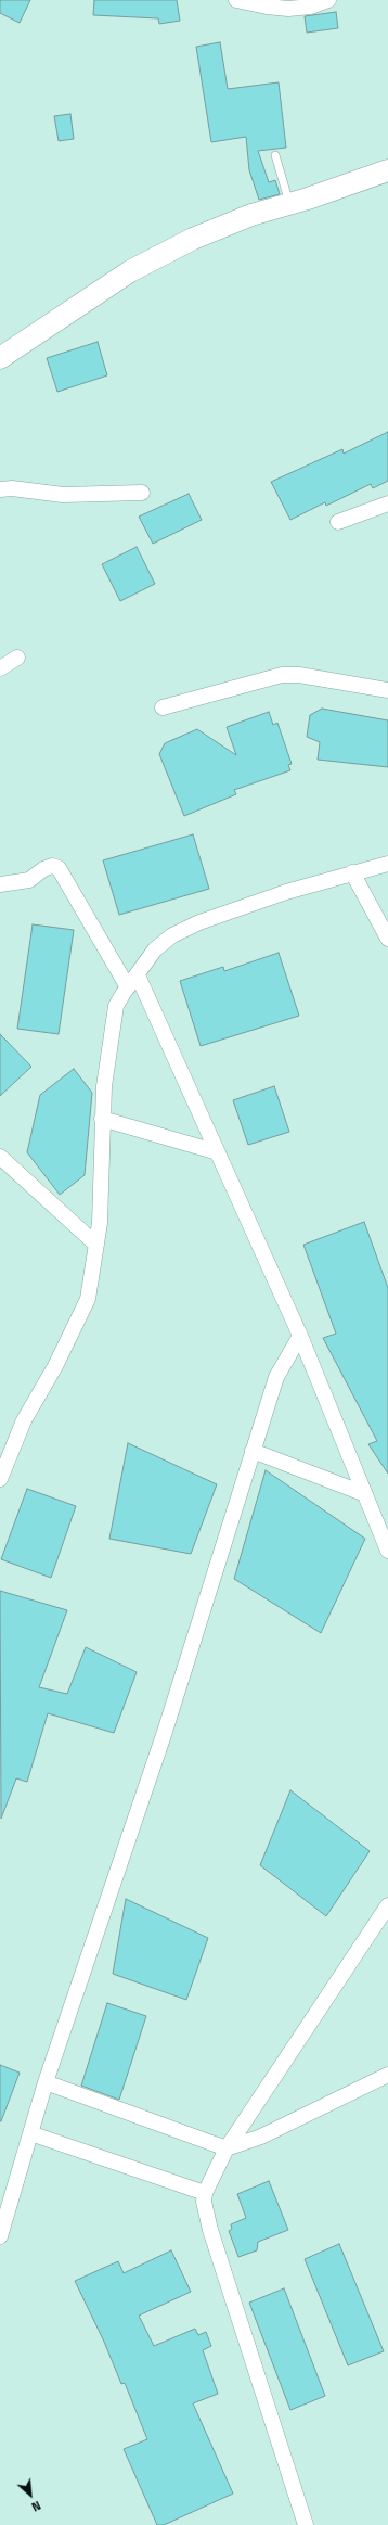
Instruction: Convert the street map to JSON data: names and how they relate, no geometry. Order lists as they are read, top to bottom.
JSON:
{
  "north": "bottom right"
}
